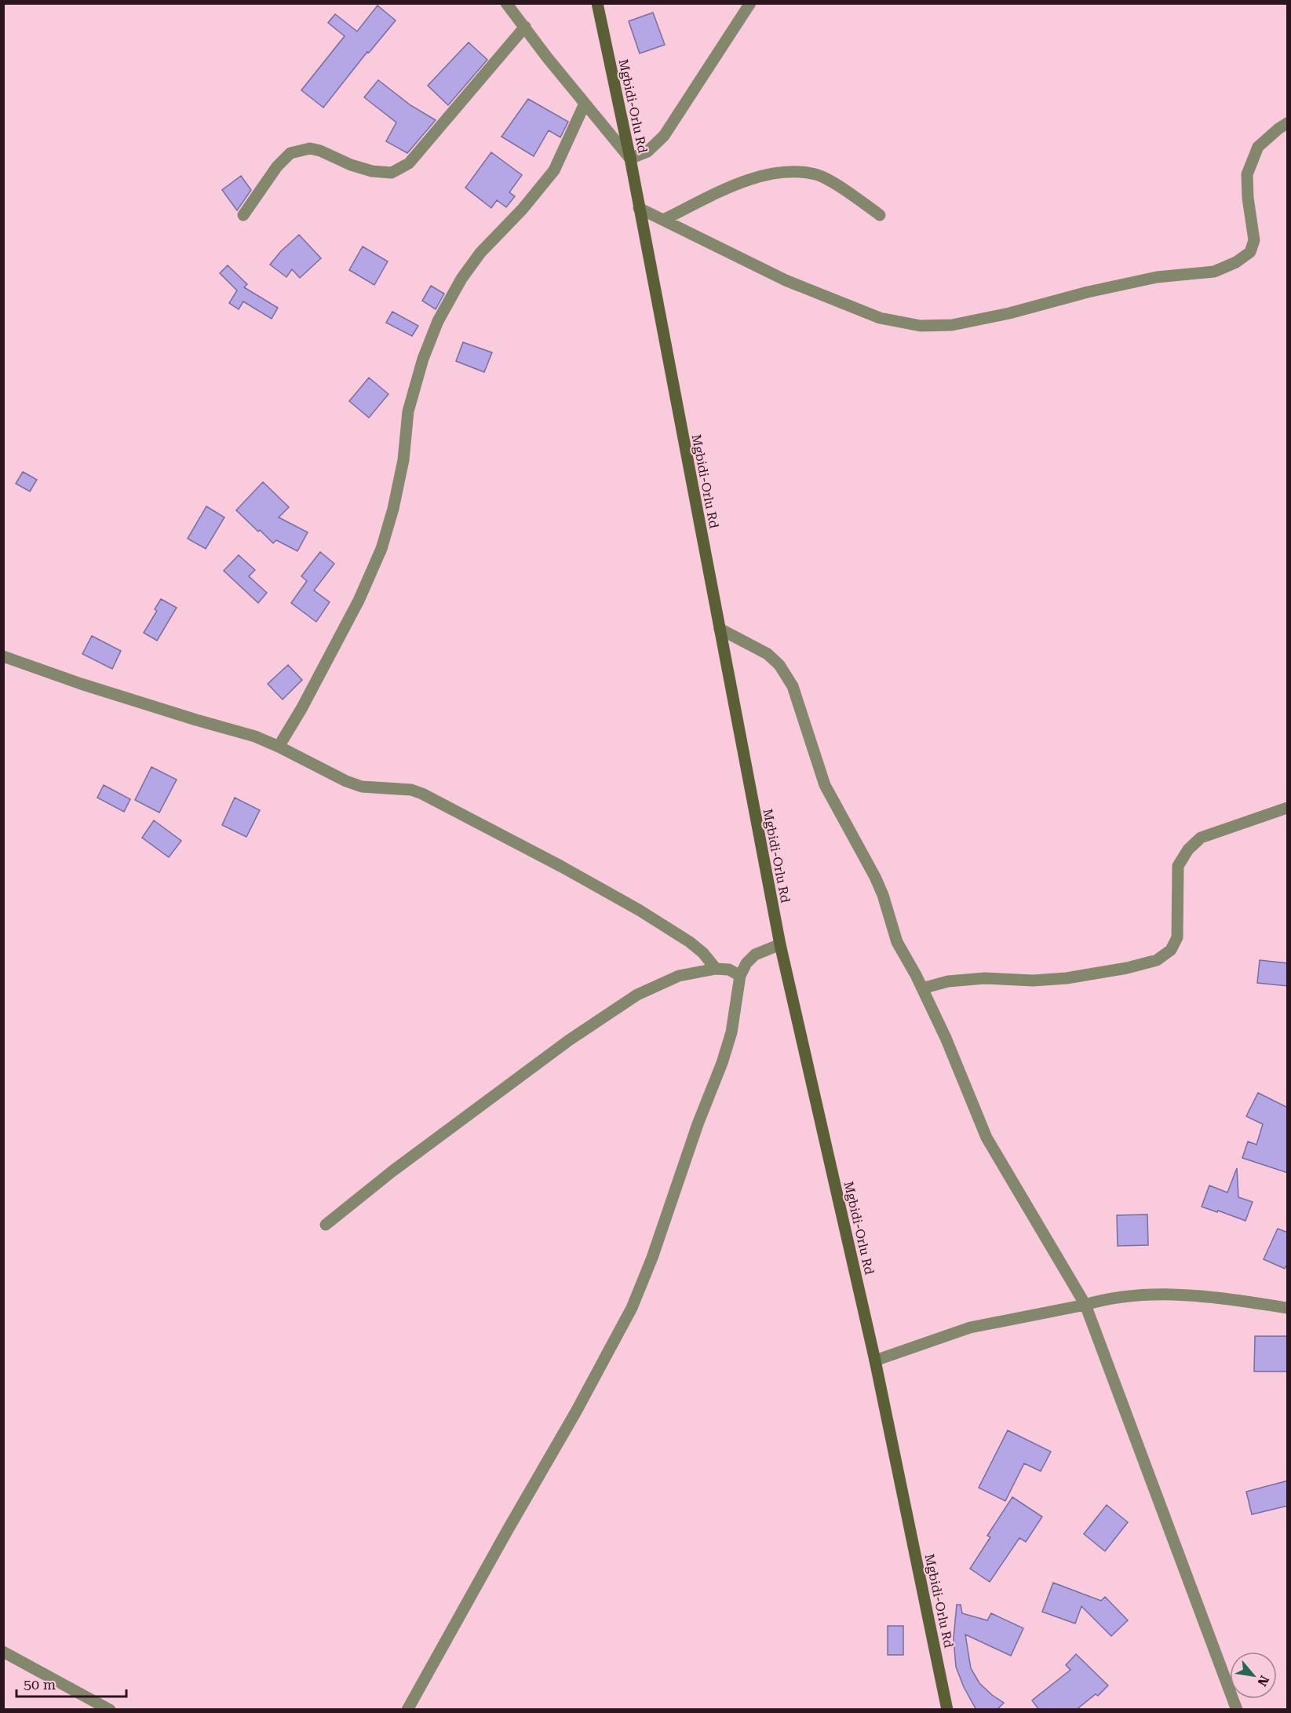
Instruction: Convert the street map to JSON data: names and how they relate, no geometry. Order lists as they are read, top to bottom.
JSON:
{
  "streets": {
    "main road": ["Mgbidi-Orlu Rd"]
  },
  "scale_bar": "50 m",
  "north": "bottom right"
}
